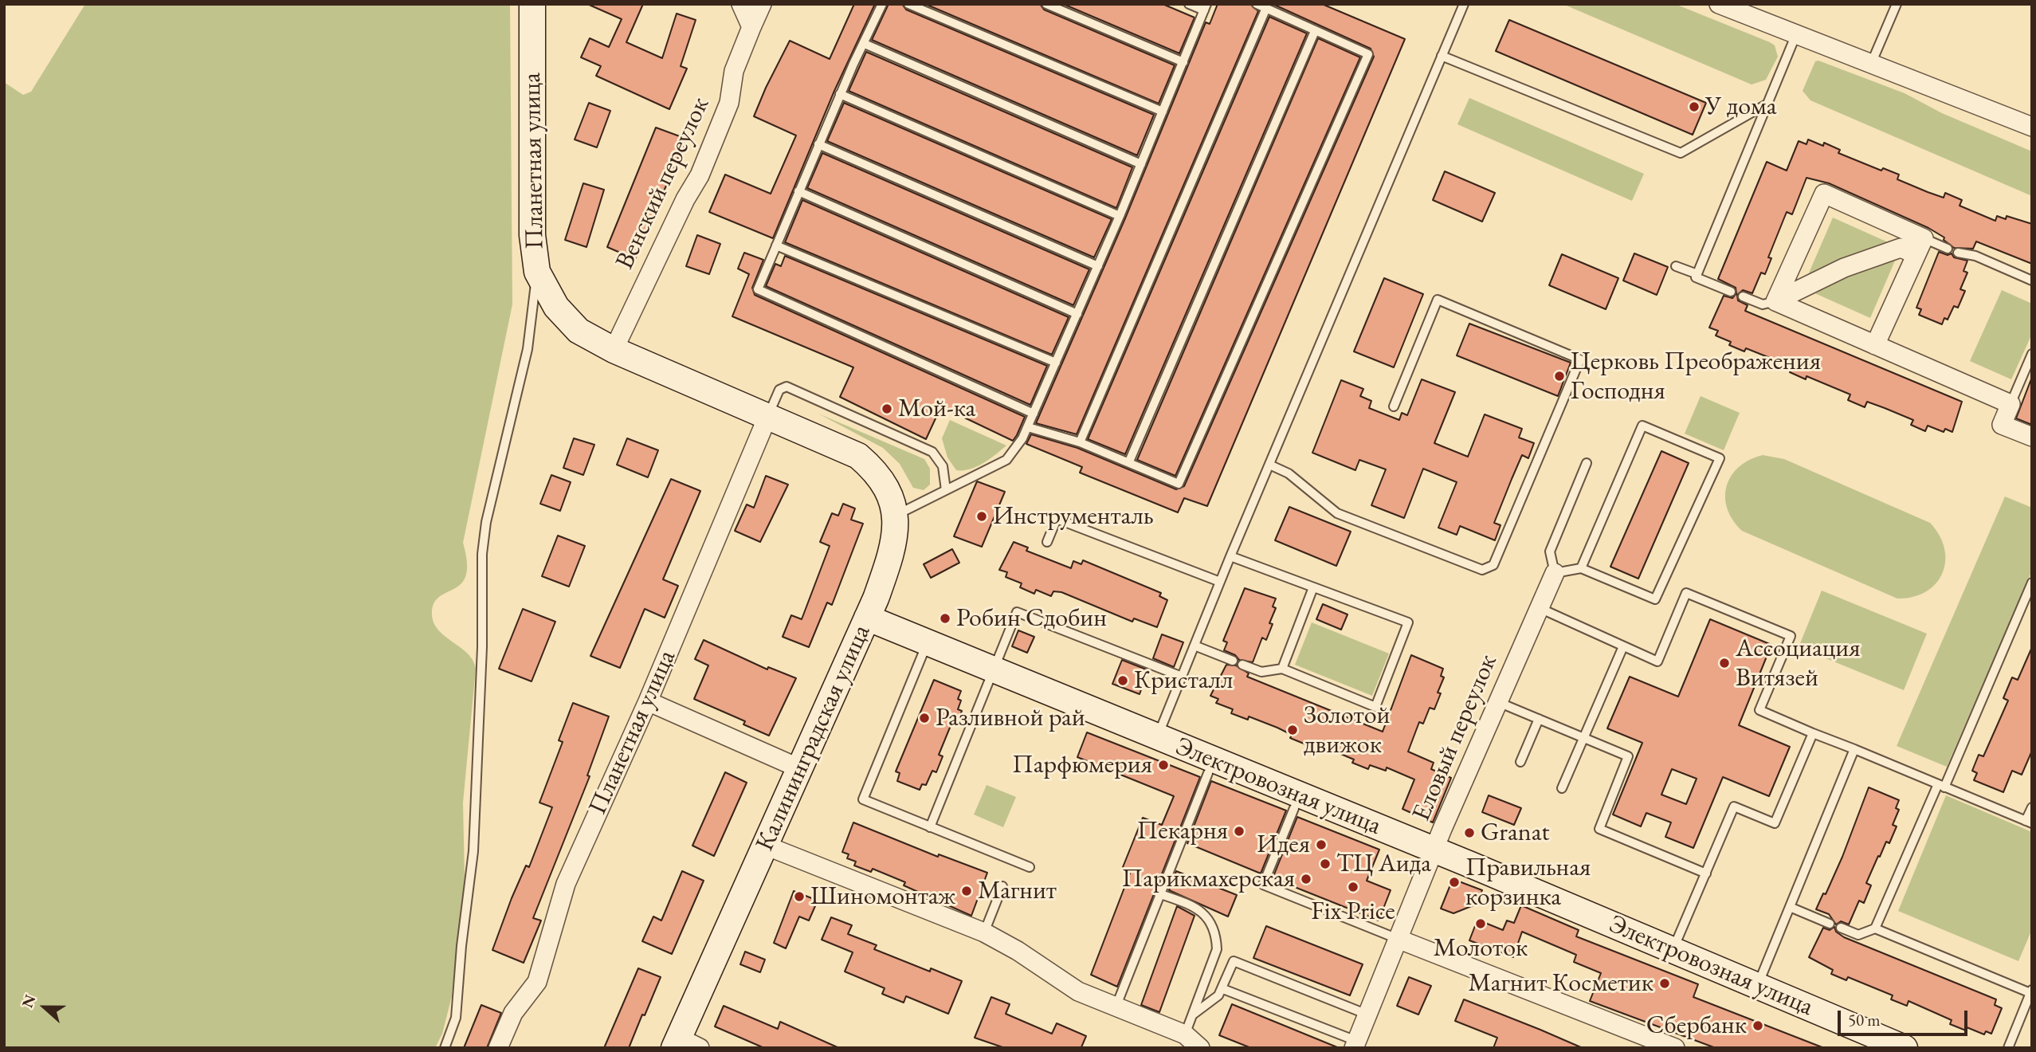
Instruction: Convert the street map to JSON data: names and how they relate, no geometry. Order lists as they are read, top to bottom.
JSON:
{
  "streets": {
    "main road": ["Планетная улица", "Калининградская улица", "Электровозная улица"],
    "street": ["Венский переулок", "Еловый переулок"]
  },
  "crossings": [
    ["Планетная улица", "Венский переулок"],
    ["Планетная улица", "Калининградская улица"],
    ["Калининградская улица", "Электровозная улица"],
    ["Еловый переулок", "Электровозная улица"]
  ],
  "places": [
    "У дома",
    "Церковь Преображения Господня",
    "Мой-ка",
    "Инструменталь",
    "Робин Сдобин",
    "Ассоциация Витязей",
    "Кристалл",
    "Разливной рай",
    "Золотой движок",
    "Парфюмерия",
    "Пекарня",
    "Granat",
    "Идея",
    "ТЦ Аида",
    "Парикмахерская",
    "Правильная корзинка",
    "Fix Price",
    "Магнит",
    "Шиномонтаж",
    "Молоток",
    "Магнит Косметик",
    "Сбербанк"
  ],
  "scale_bar": "50 m",
  "north": "left"
}
